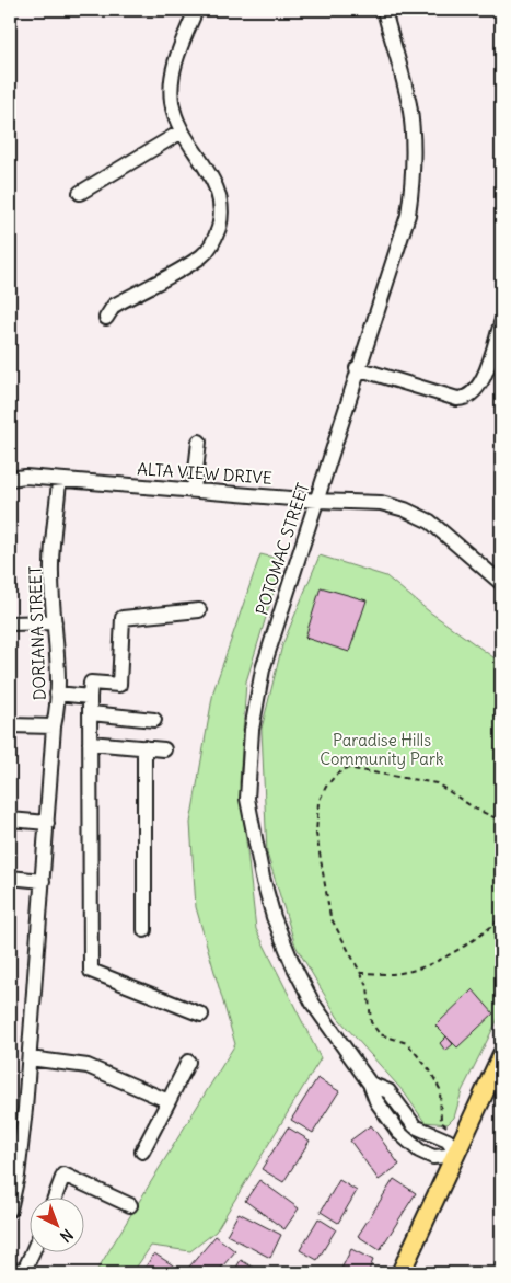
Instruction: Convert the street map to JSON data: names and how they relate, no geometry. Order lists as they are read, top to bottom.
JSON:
{
  "streets": {
    "street": ["ALTA VIEW DRIVE", "POTOMAC STREET", "DORIANA STREET"]
  },
  "crossings": [
    ["ALTA VIEW DRIVE", "POTOMAC STREET"],
    ["ALTA VIEW DRIVE", "DORIANA STREET"]
  ],
  "parks": ["Paradise Hills Community Park"],
  "north": "bottom right"
}
